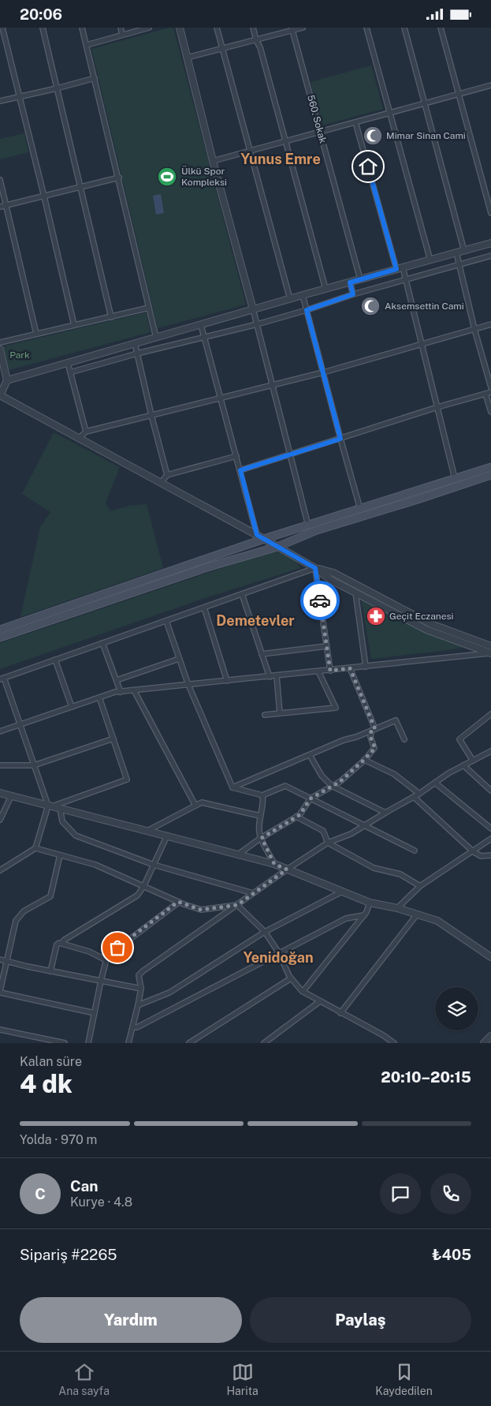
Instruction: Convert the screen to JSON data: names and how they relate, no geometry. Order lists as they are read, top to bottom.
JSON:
{
  "streets": {
    "street": ["560. Sokak"]
  },
  "districts": ["Yunus Emre", "Demetevler", "Yenidoğan"],
  "parks": ["Park"],
  "places": {
    "mosque": ["Mimar Sinan Cami", "Aksemsettin Cami"],
    "sports": ["Ülkü Spor Kompleksi"],
    "pharmacy": ["Geçit Eczanesi"]
  },
  "page": {
    "status": "20:06",
    "heading": ["4 dk", "Kalan süre", "20:10–20:15"],
    "panel": [
      "Can",
      "Kurye · 4.8",
      "Sipariş #2265",
      "₺405"
    ],
    "bar": "Yolda · 970 m",
    "round": "C",
    "buttons": ["Yardım", "Paylaş"],
    "tabs": ["Ana sayfa", "Harita", "Kaydedilen"]
  }
}
